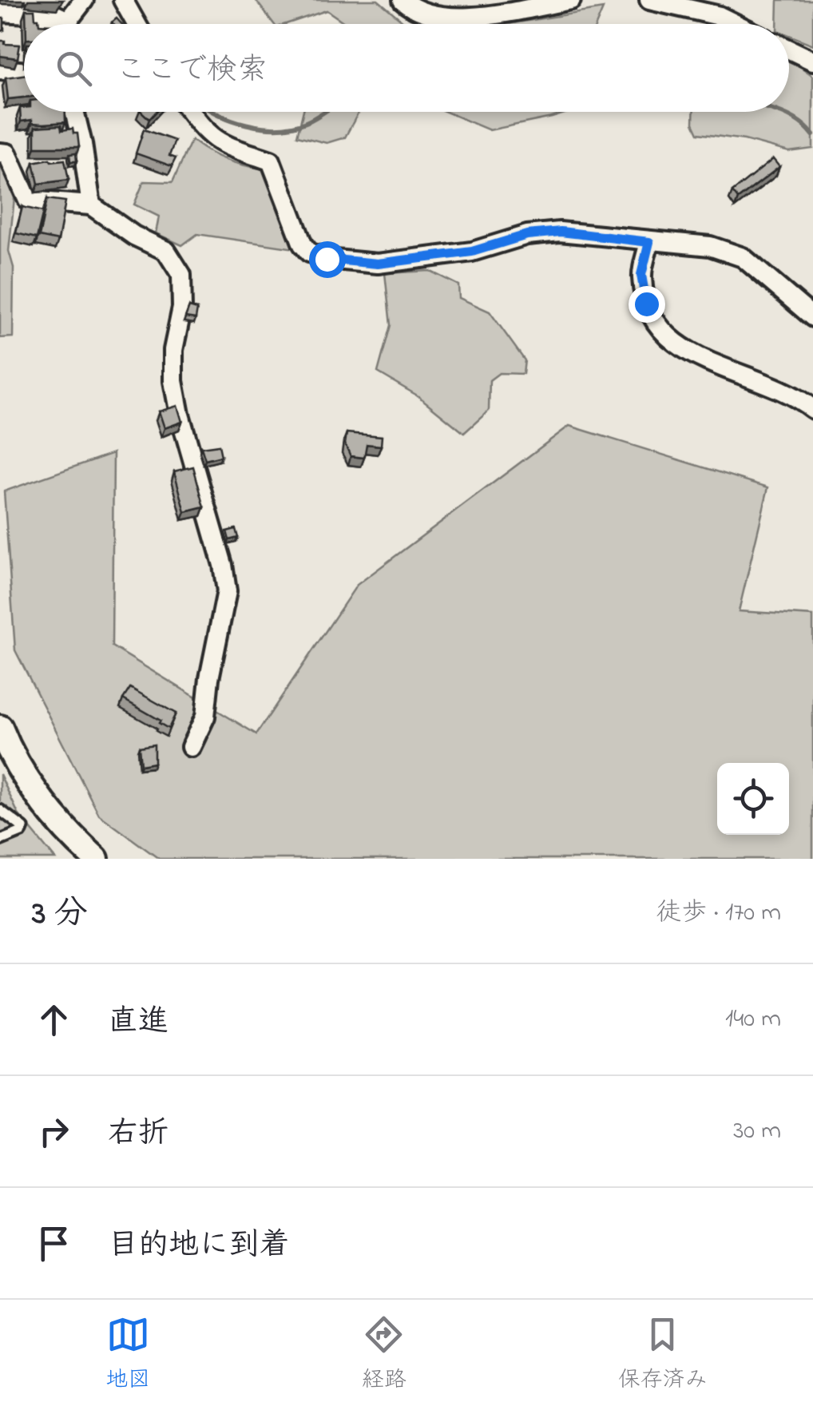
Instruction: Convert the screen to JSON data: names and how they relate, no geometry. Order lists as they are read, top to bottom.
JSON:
{
  "page": {
    "search": "ここで検索",
    "heading": ["3 分", "徒歩 · 170 m"],
    "list": [
      ["直進", "140 m"],
      ["右折", "30 m"],
      "目的地に到着"
    ],
    "nav": ["地図", "経路", "保存済み"]
  }
}
